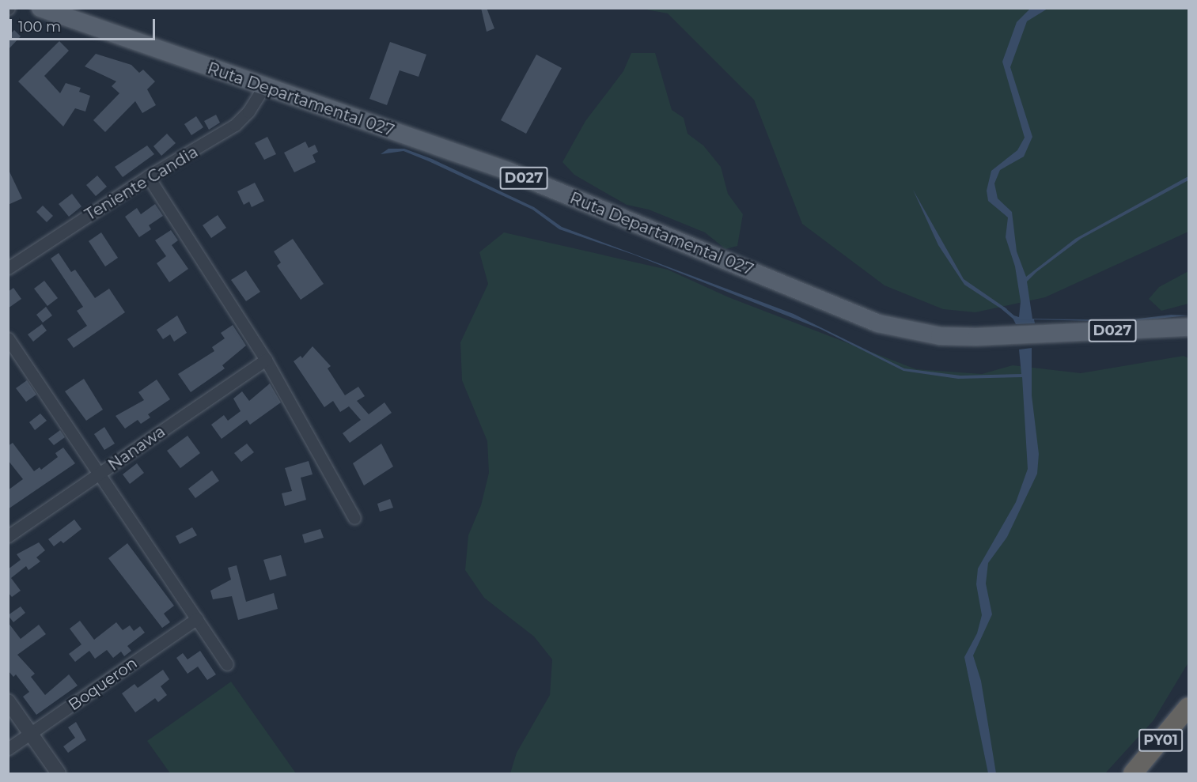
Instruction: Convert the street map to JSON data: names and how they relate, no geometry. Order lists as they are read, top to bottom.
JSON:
{
  "streets": {
    "highway": ["PY01"],
    "main road": ["Ruta Departamental 027", "D027"],
    "street": ["Teniente Candia", "Nanawa", "Boqueron"]
  },
  "crossings": [
    ["Ruta Departamental 027", "Teniente Candia"]
  ],
  "scale_bar": "100 m"
}
